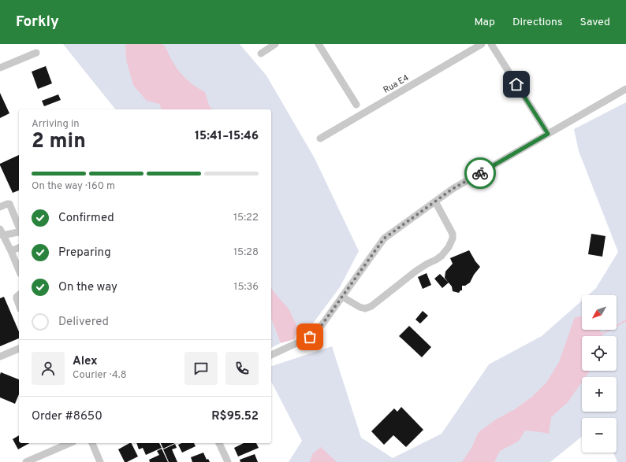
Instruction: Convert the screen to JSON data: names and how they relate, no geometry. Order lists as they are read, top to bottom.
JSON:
{
  "streets": {
    "street": ["Rua E4"]
  },
  "north": "bottom left",
  "page": {
    "header": "Forkly",
    "nav": ["Map", "Directions", "Saved"],
    "heading": ["2 min", "Arriving in", "15:41–15:46"],
    "panel": [
      "Alex",
      "Courier · 4.8",
      "Order #8650",
      "R$95.52"
    ],
    "bar": "On the way · 160 m",
    "list": [
      ["Confirmed", "15:22"],
      ["Preparing", "15:28"],
      ["On the way", "15:36"],
      "Delivered"
    ],
    "map_buttons": ["+", "−"]
  }
}
